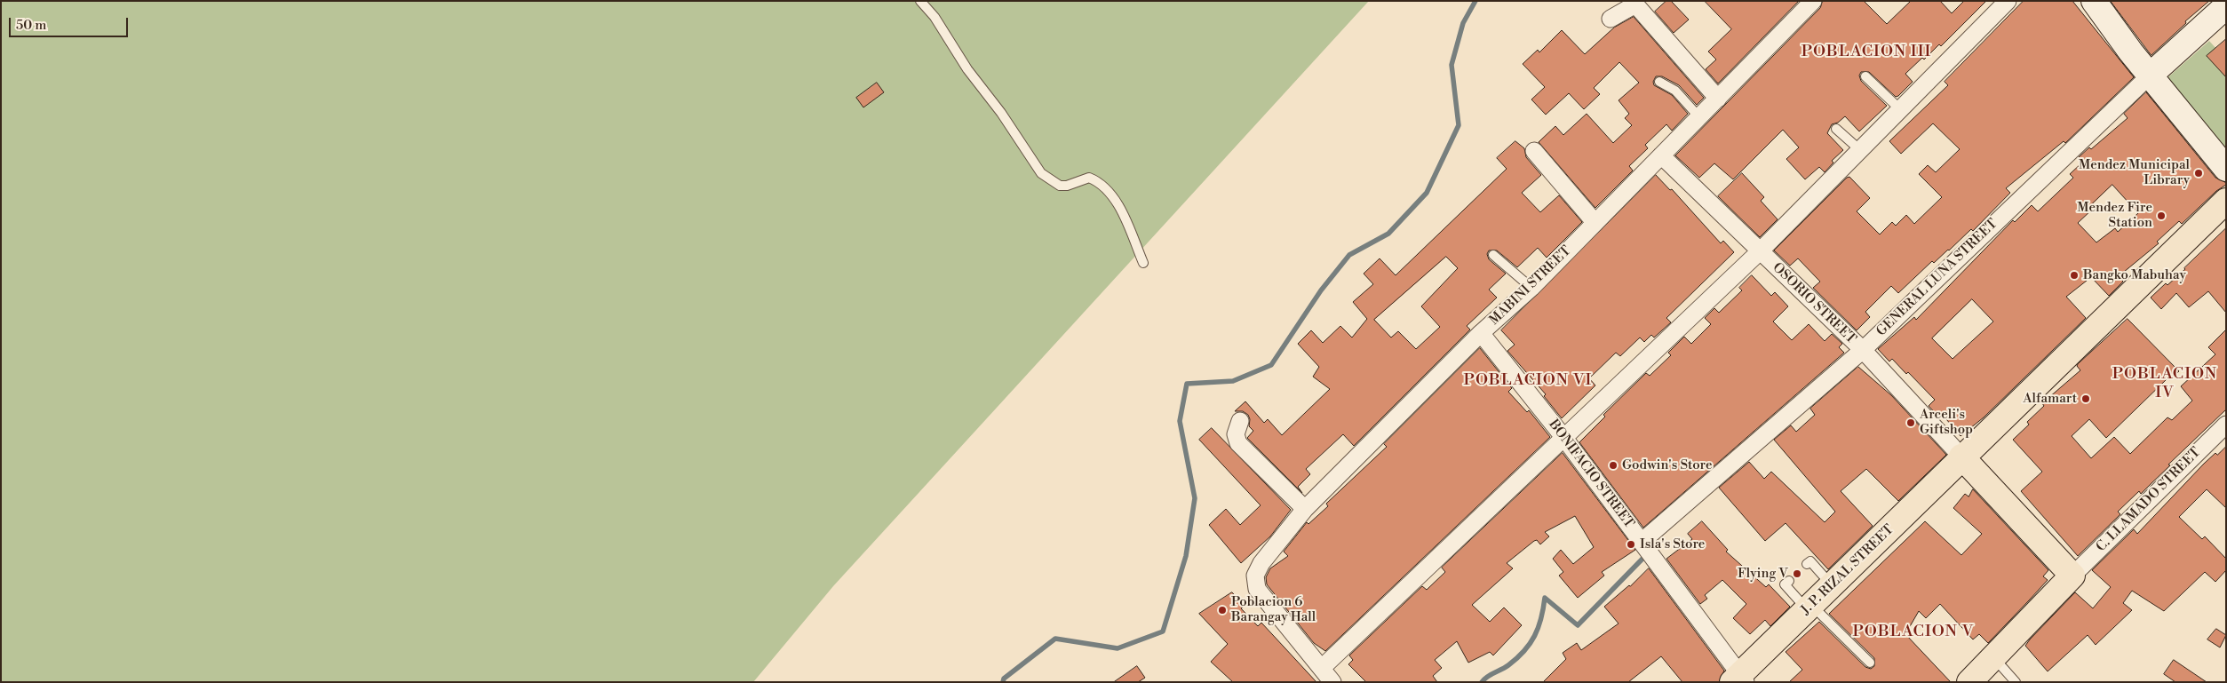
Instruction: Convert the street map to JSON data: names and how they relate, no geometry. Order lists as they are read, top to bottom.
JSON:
{
  "streets": {
    "main road": ["J. P. RIZAL STREET"],
    "street": [
      "GENERAL LUNA STREET",
      "MABINI STREET",
      "OSORIO STREET",
      "BONIFACIO STREET",
      "C. LLAMADO STREET"
    ]
  },
  "crossings": [
    ["GENERAL LUNA STREET", "OSORIO STREET"],
    ["GENERAL LUNA STREET", "BONIFACIO STREET"],
    ["MABINI STREET", "OSORIO STREET"],
    ["MABINI STREET", "BONIFACIO STREET"],
    ["OSORIO STREET", "J. P. RIZAL STREET"],
    ["BONIFACIO STREET", "J. P. RIZAL STREET"]
  ],
  "districts": [
    "POBLACION III",
    "POBLACION IV",
    "POBLACION VI",
    "POBLACION V"
  ],
  "places": [
    "Mendez Municipal Library",
    "Mendez Fire Station",
    "Bangko Mabuhay",
    "Alfamart",
    "Arceli's Giftshop",
    "Godwin's Store",
    "Isla's Store",
    "Flying V",
    "Poblacion 6 Barangay Hall"
  ],
  "scale_bar": "50 m"
}
